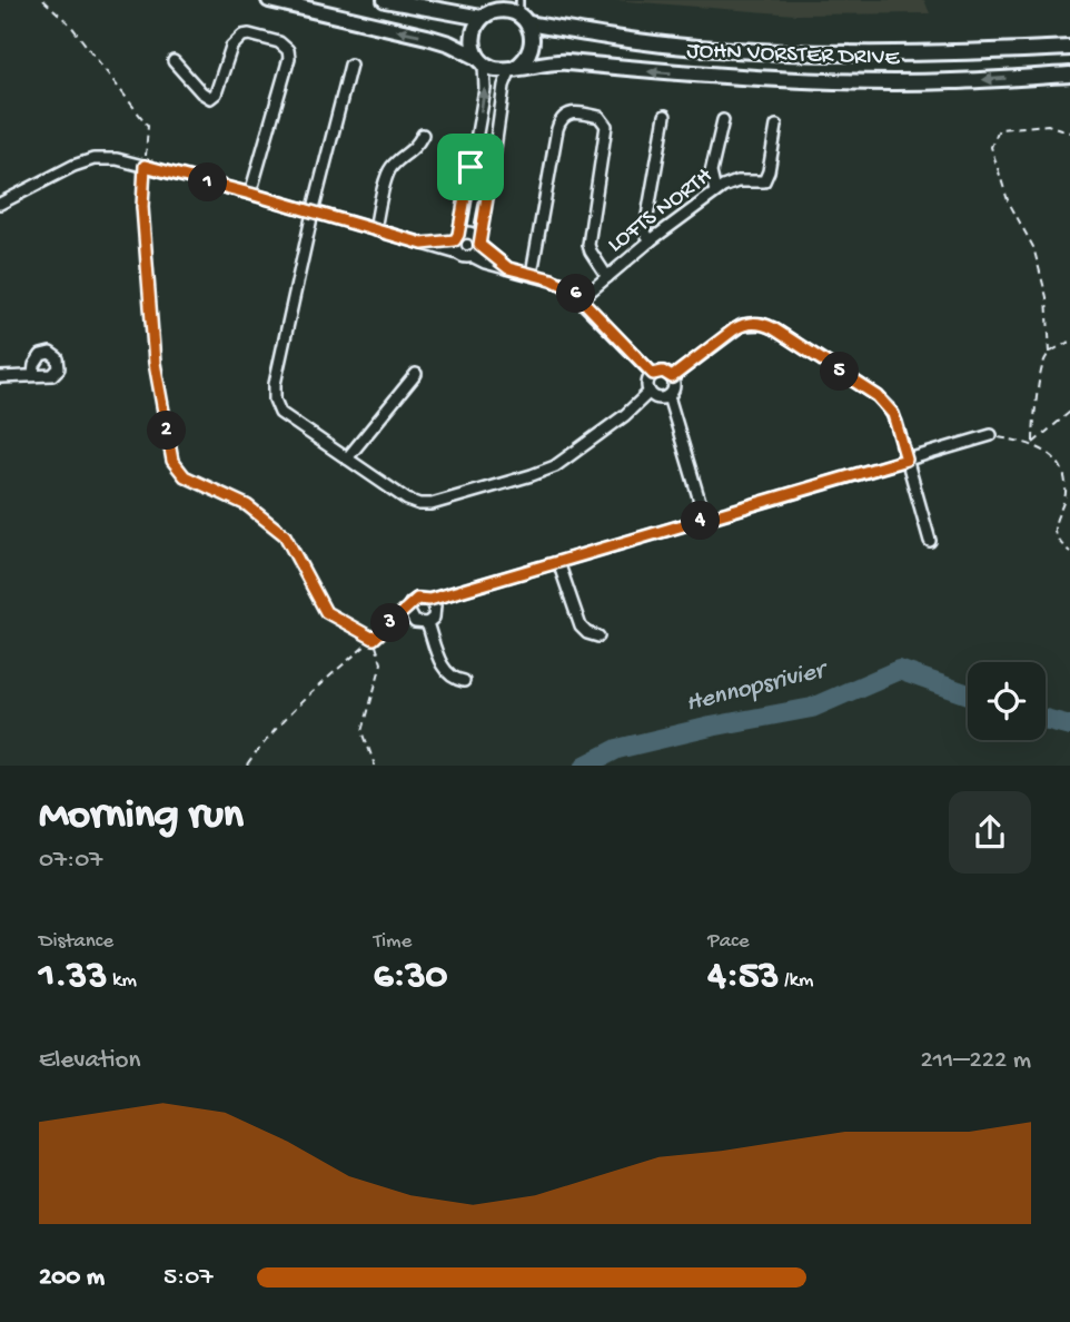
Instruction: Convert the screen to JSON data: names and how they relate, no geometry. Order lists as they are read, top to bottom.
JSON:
{
  "streets": {
    "street": ["JOHN VORSTER DRIVE", "LOFTS NORTH"]
  },
  "water": ["Hennopsrivier"],
  "page": {
    "pins": [
      "1",
      "6",
      "5",
      "2",
      "4",
      "3"
    ],
    "heading": ["Morning run", "07:07"],
    "stats": [
      ["Distance", "1.33 km"],
      ["Time", "6:30"],
      ["Pace", "4:53 /km"]
    ],
    "chart": ["Elevation", "211–222 m"],
    "list": [
      {
        "name": "200 m",
        "note": "5:07"
      }
    ]
  }
}
